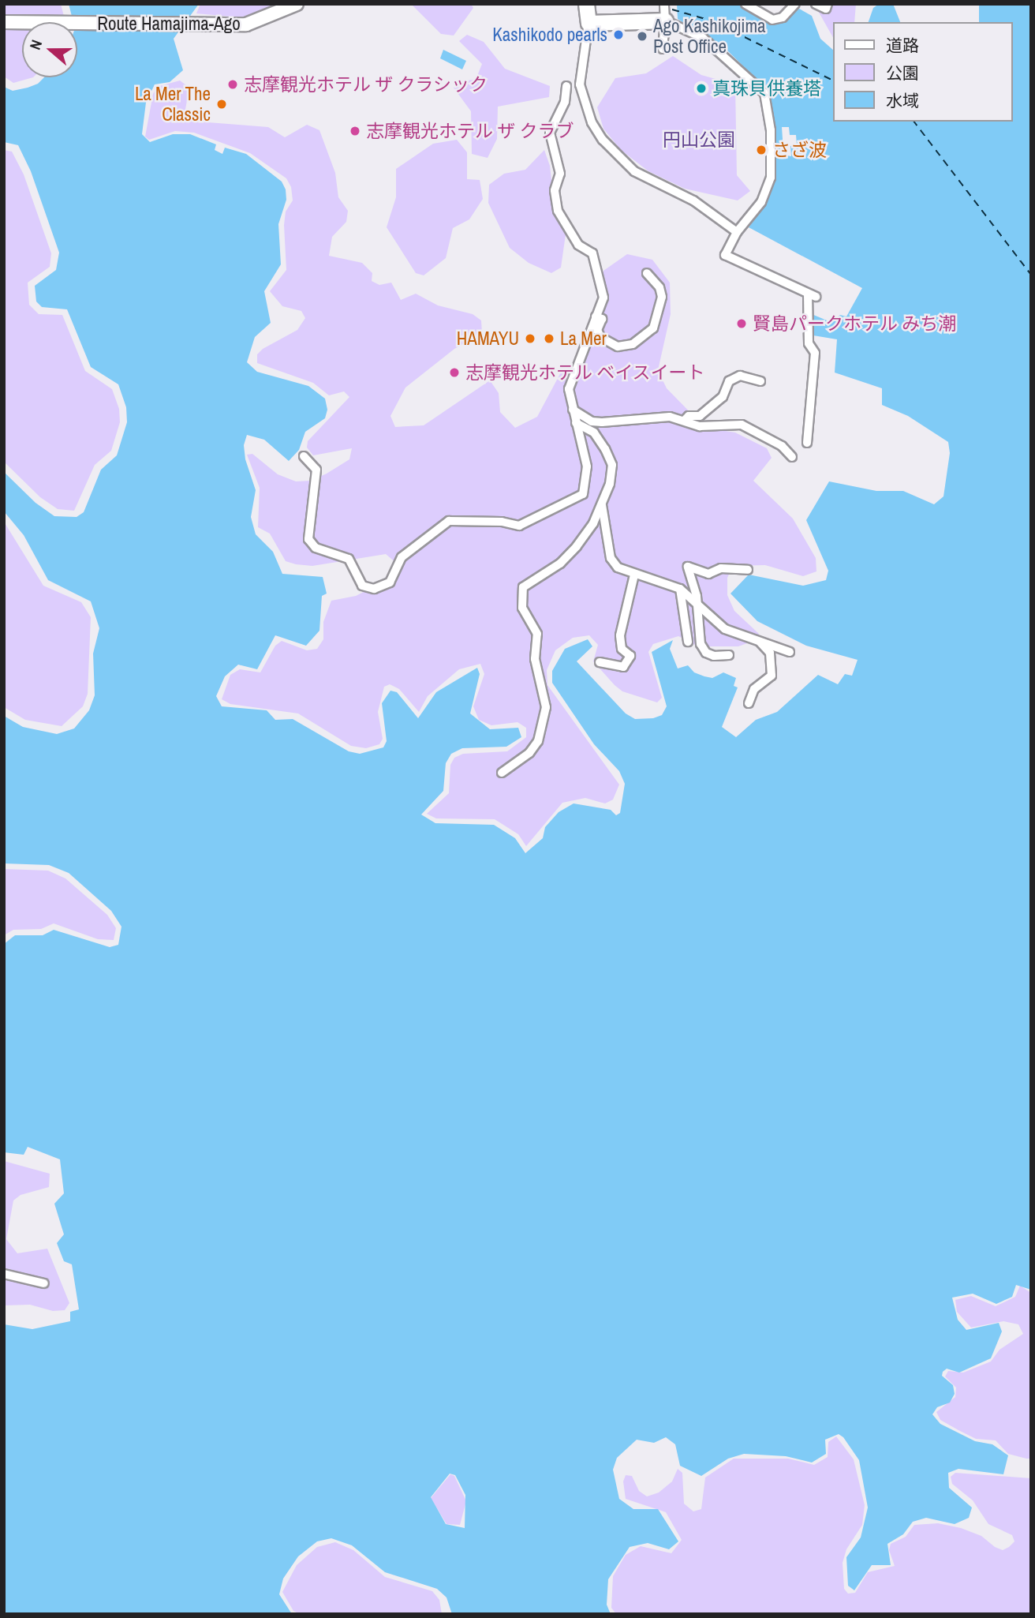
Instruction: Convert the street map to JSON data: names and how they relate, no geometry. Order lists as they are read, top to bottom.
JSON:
{
  "streets": {
    "main road": ["Route Hamajima-Ago"]
  },
  "parks": ["円山公園"],
  "places": [
    "Kashikodo pearls",
    "Ago Kashikojima Post Office",
    "志摩観光ホテル ザ クラシック",
    "真珠貝供養塔",
    "La Mer The Classic",
    "志摩観光ホテル ザ クラブ",
    "さざ波",
    "賢島パークホテル みち潮",
    "HAMAYU",
    "La Mer",
    "志摩観光ホテル ベイスイート"
  ],
  "legend": ["道路", "公園", "水域"],
  "north": "left"
}
